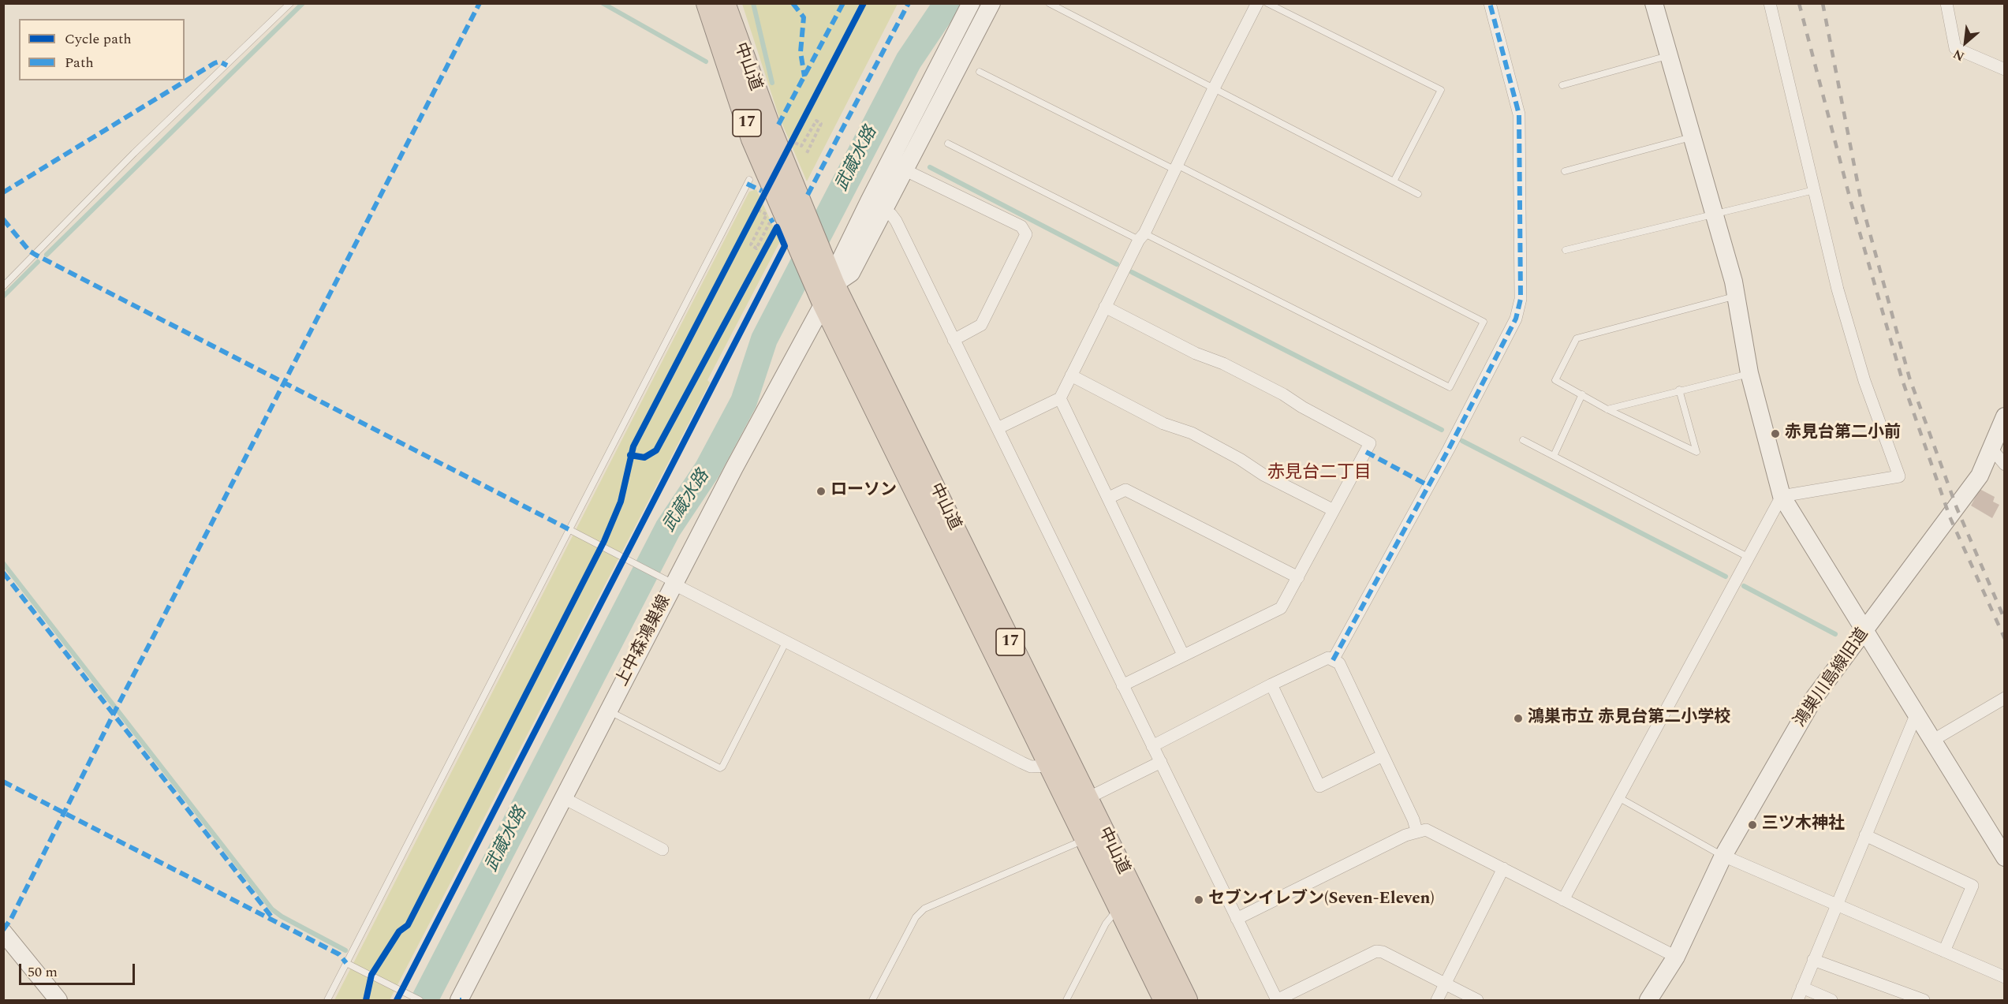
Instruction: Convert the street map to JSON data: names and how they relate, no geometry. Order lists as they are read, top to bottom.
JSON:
{
  "streets": {
    "highway": ["中山道", "17"],
    "street": ["上中森鴻巣線", "鴻巣川島線旧道"]
  },
  "crossings": [
    ["中山道", "上中森鴻巣線"]
  ],
  "districts": ["赤見台二丁目"],
  "water": ["武蔵水路"],
  "places": [
    "赤見台第二小前",
    "ローソン",
    "鴻巣市立 赤見台第二小学校",
    "三ツ木神社",
    "セブンイレブン(Seven-Eleven)"
  ],
  "legend": ["Cycle path", "Path"],
  "scale_bar": "50 m",
  "north": "bottom left"
}
